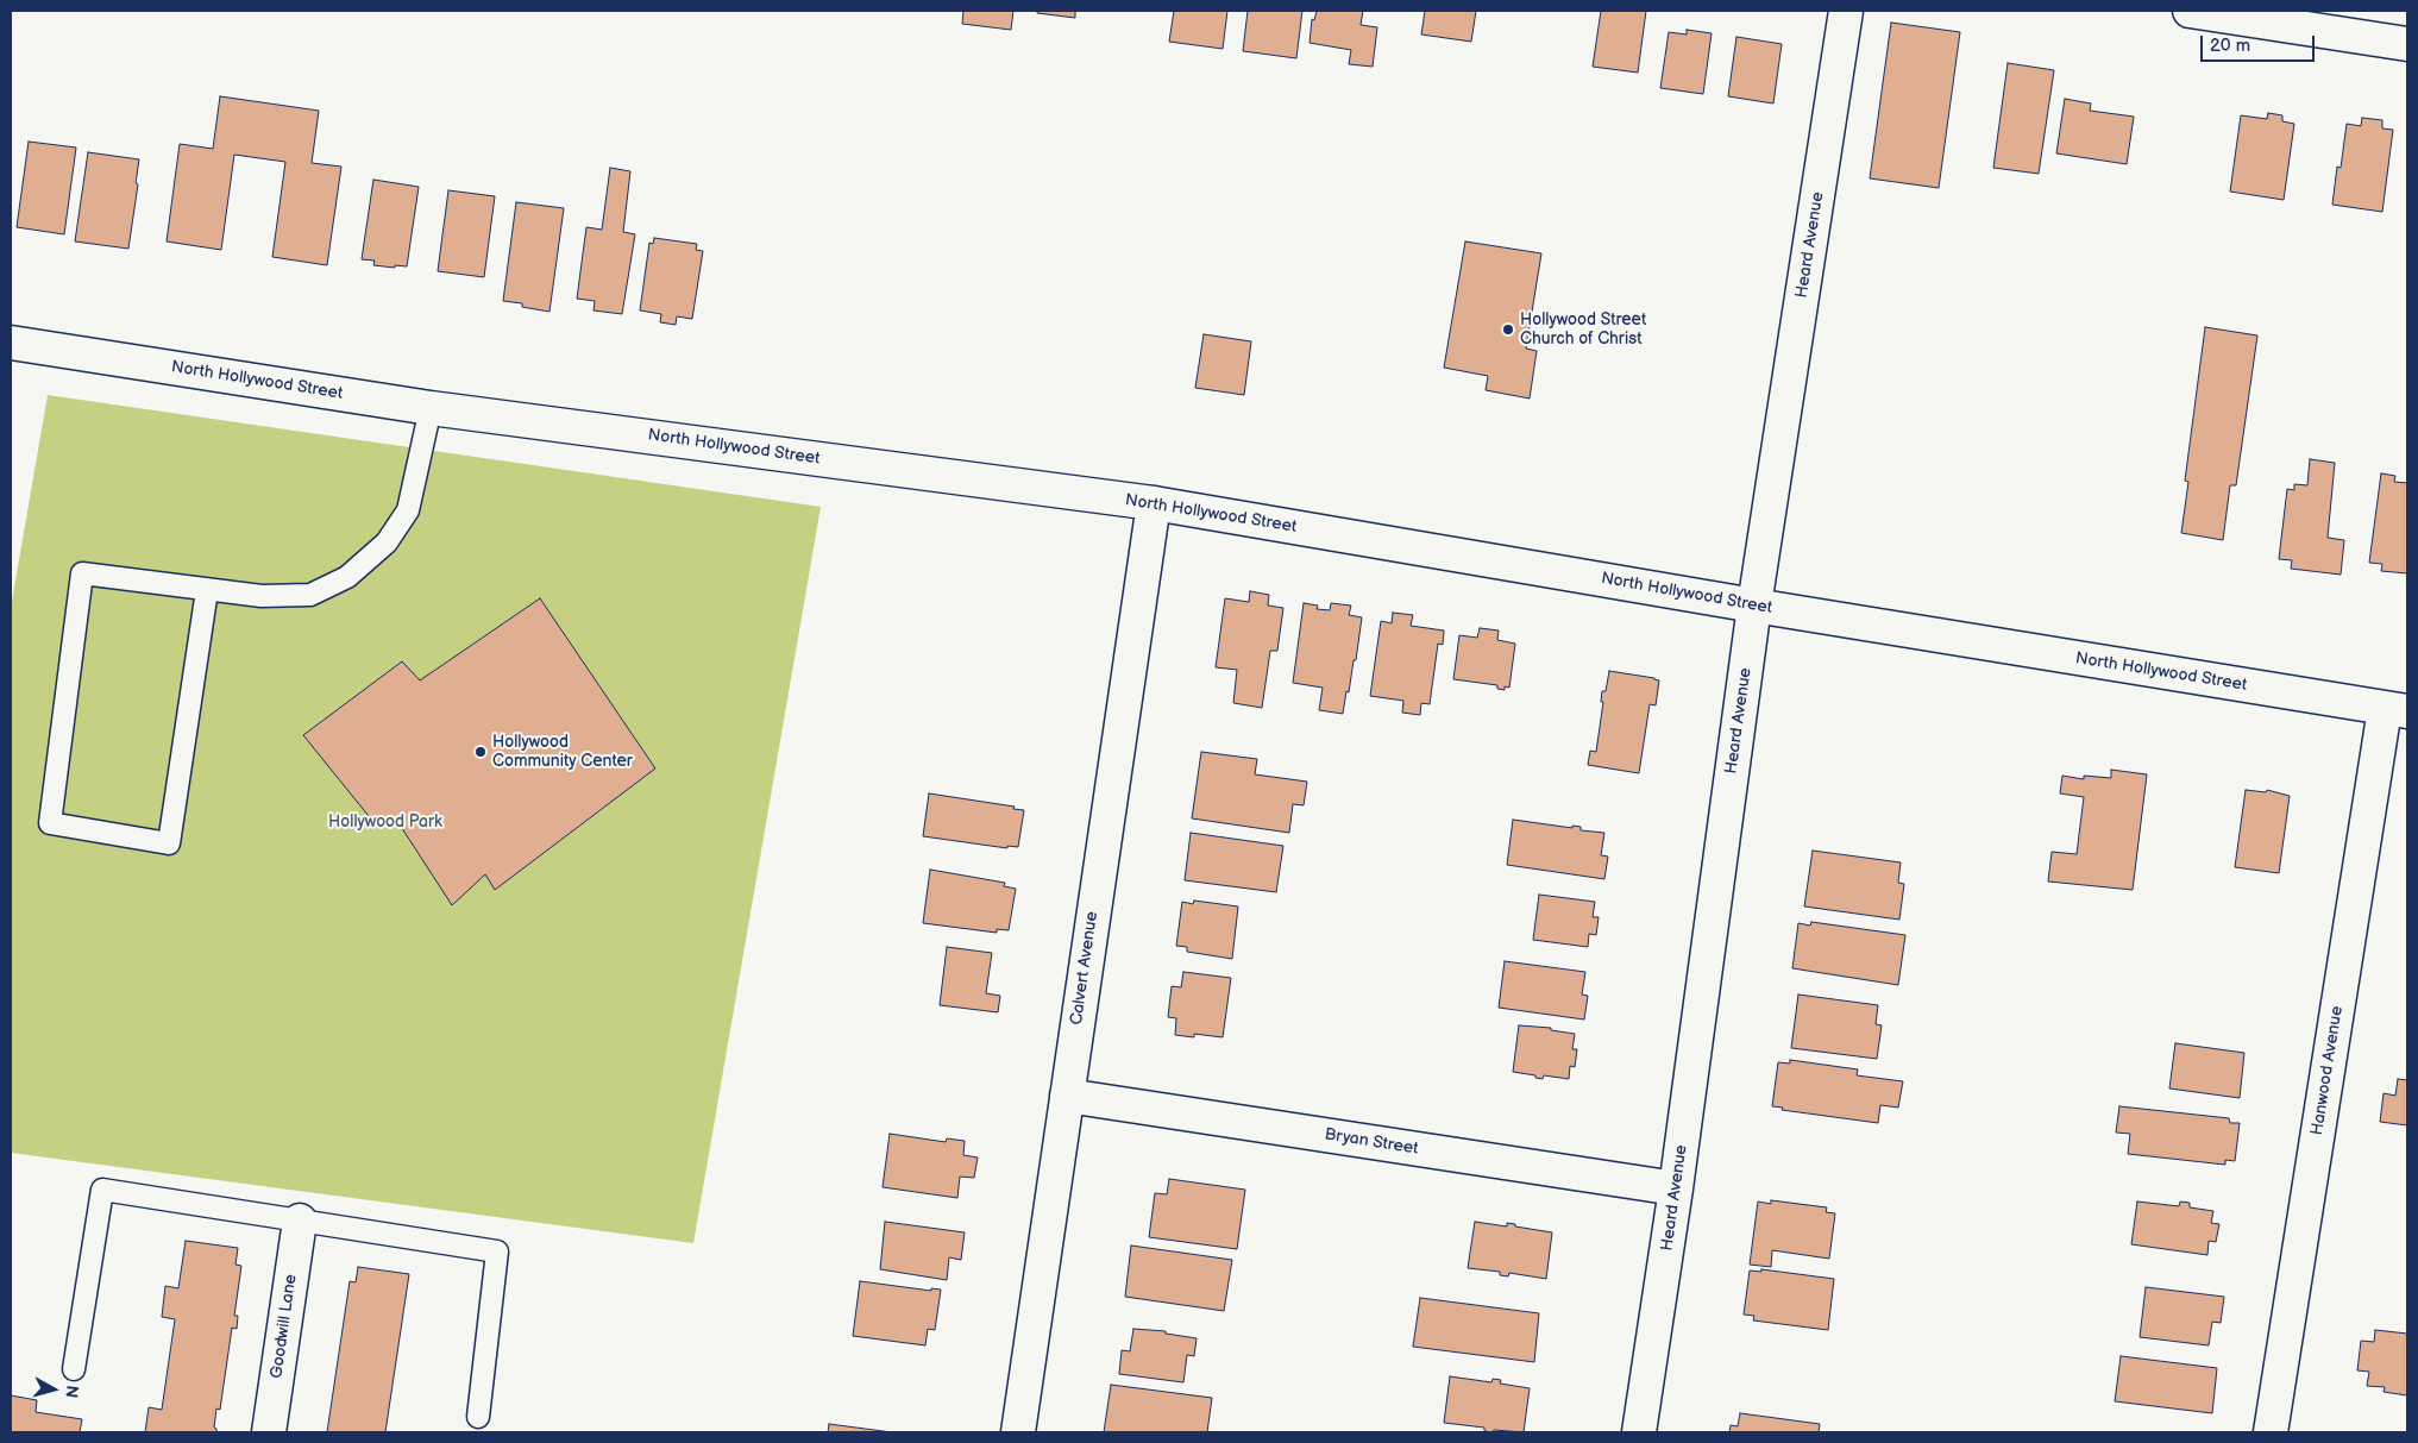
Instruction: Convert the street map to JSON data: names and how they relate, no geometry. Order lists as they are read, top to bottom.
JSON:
{
  "streets": {
    "street": [
      "Heard Avenue",
      "North Hollywood Street",
      "Calvert Avenue",
      "Hanwood Avenue",
      "Bryan Street",
      "Goodwill Lane"
    ]
  },
  "crossings": [
    ["Heard Avenue", "North Hollywood Street"],
    ["Heard Avenue", "Bryan Street"],
    ["North Hollywood Street", "Calvert Avenue"],
    ["North Hollywood Street", "Hanwood Avenue"],
    ["Calvert Avenue", "Bryan Street"]
  ],
  "parks": ["Hollywood Park"],
  "places": ["Hollywood Street Church of Christ", "Hollywood Community Center"],
  "scale_bar": "20 m",
  "north": "right"
}
